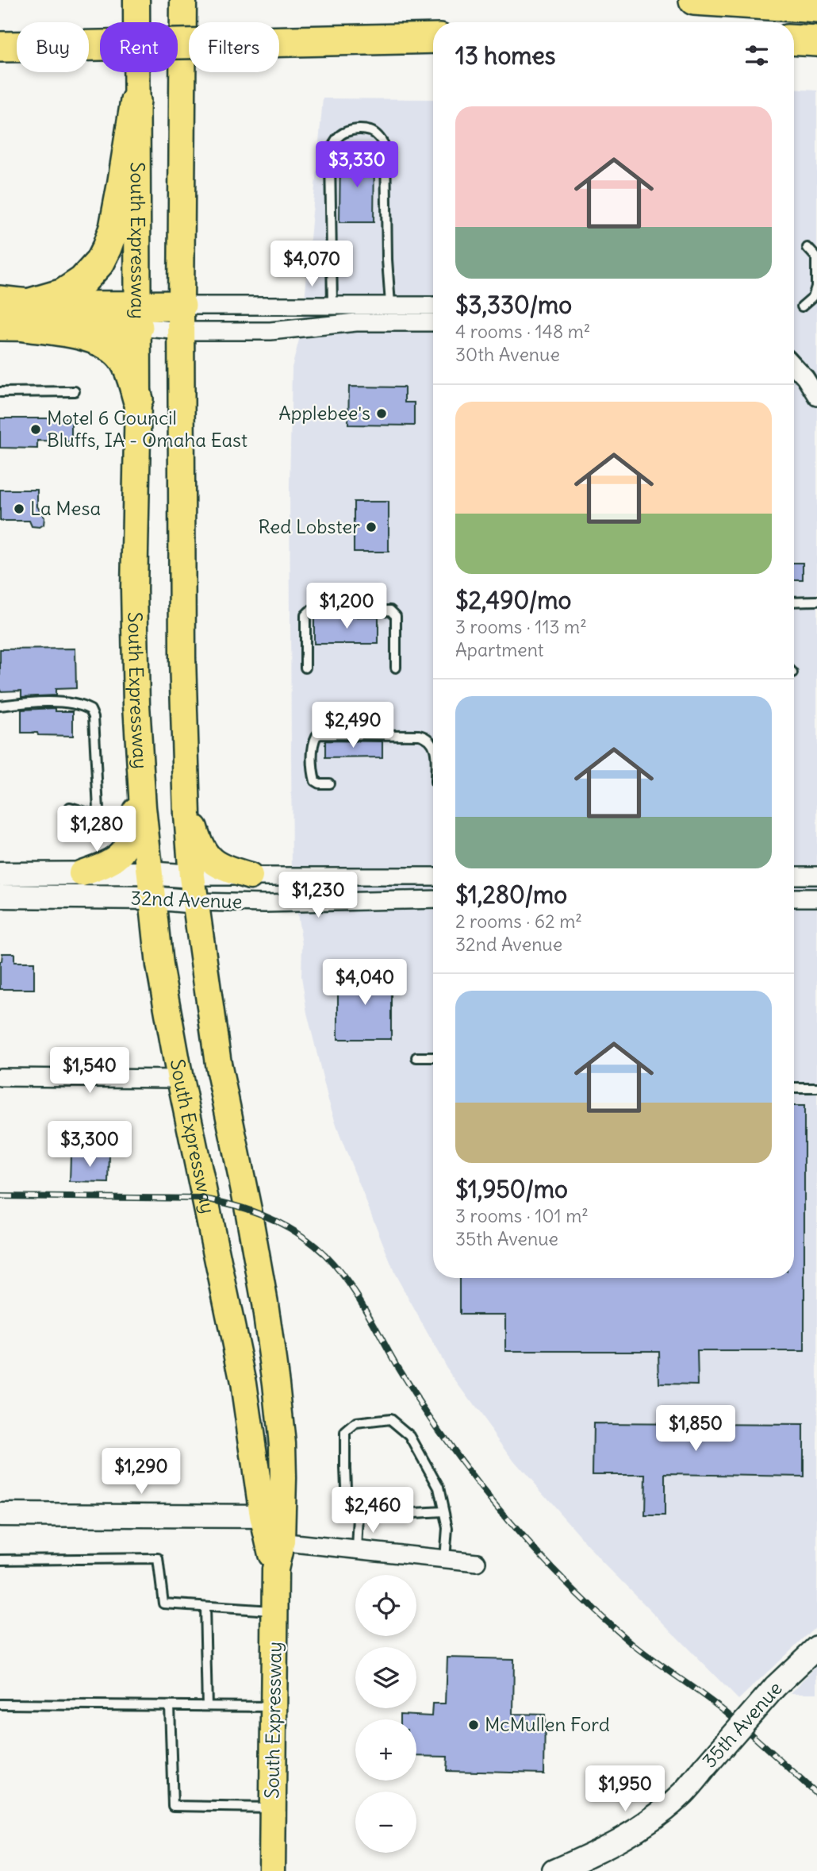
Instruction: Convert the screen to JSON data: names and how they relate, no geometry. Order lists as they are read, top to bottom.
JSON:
{
  "streets": {
    "main road": ["South Expressway"],
    "street": ["32nd Avenue", "35th Avenue"]
  },
  "crossings": [
    ["South Expressway", "32nd Avenue"]
  ],
  "places": [
    "Applebee's",
    "Motel 6 Council Bluffs, IA - Omaha East",
    "La Mesa",
    "Red Lobster",
    "McMullen Ford"
  ],
  "page": {
    "chip": ["Buy", "Rent", "Filters"],
    "heading": "13 homes",
    "list": [
      {
        "name": "$3,330/mo",
        "note": "4 rooms · 148 m² · 30th Avenue"
      },
      {
        "name": "$2,490/mo",
        "note": "3 rooms · 113 m² · Apartment"
      },
      {
        "name": "$1,280/mo",
        "note": "2 rooms · 62 m² · 32nd Avenue"
      },
      {
        "name": "$1,950/mo",
        "note": "3 rooms · 101 m² · 35th Avenue"
      }
    ],
    "price": [
      "$3,330",
      "$4,070",
      "$1,200",
      "$2,490",
      "$1,280",
      "$1,230",
      "$4,040",
      "$1,540",
      "$3,300",
      "$1,850",
      "$1,290",
      "$2,460",
      "$1,950"
    ],
    "map_buttons": ["+", "−"]
  }
}
